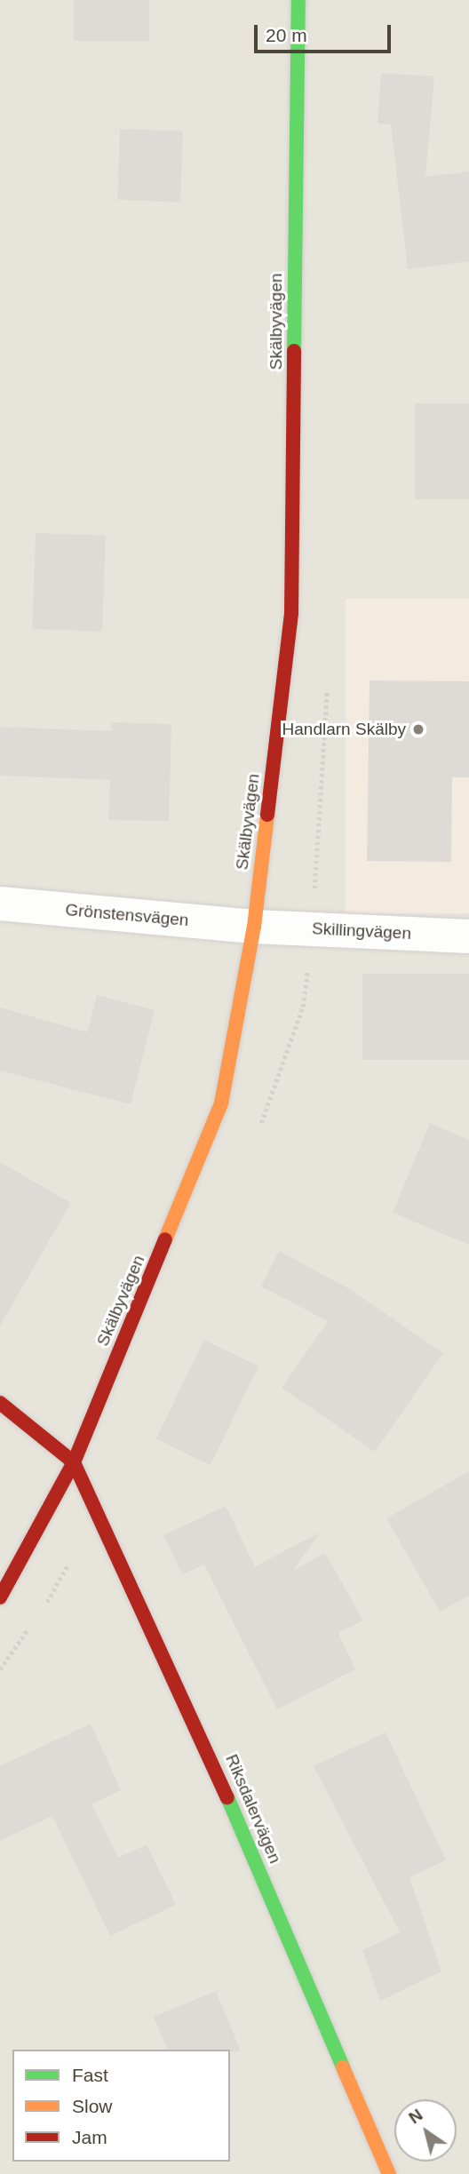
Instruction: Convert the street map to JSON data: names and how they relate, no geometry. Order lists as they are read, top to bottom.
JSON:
{
  "streets": {
    "street": [
      "Skälbyvägen",
      "Grönstensvägen",
      "Skillingvägen",
      "Riksdalervägen"
    ]
  },
  "crossings": [
    ["Skälbyvägen", "Grönstensvägen"],
    ["Skälbyvägen", "Skillingvägen"],
    ["Skälbyvägen", "Riksdalervägen"],
    ["Grönstensvägen", "Skillingvägen"]
  ],
  "places": ["Handlarn Skälby"],
  "legend": ["Fast", "Slow", "Jam"],
  "scale_bar": "20 m",
  "north": "top left"
}
